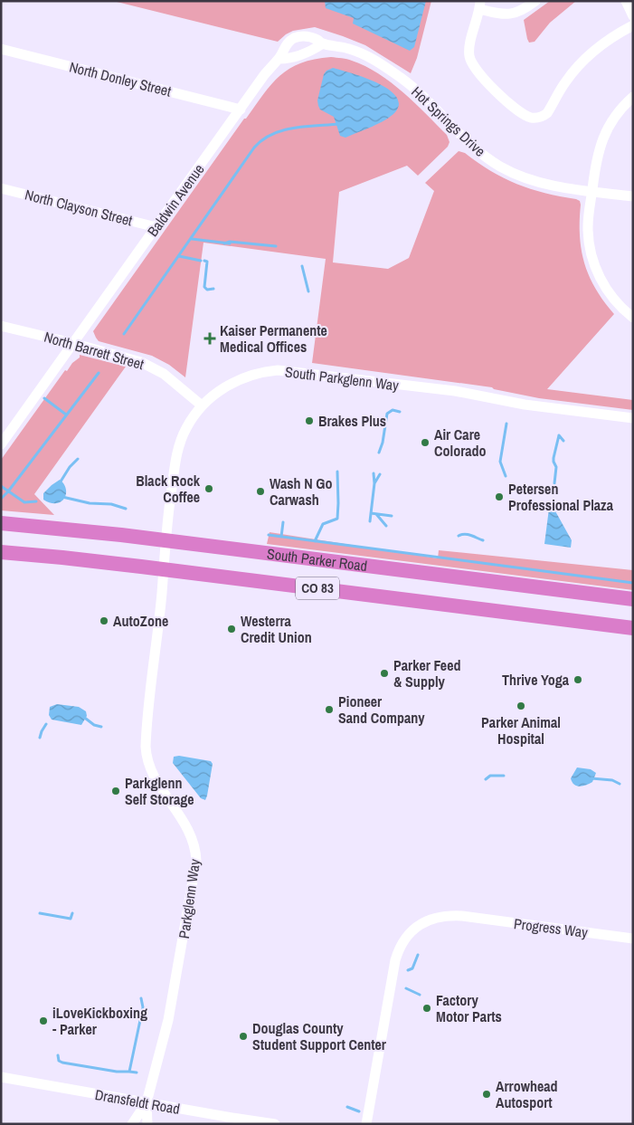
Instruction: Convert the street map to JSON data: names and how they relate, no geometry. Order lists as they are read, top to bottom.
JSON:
{
  "streets": {
    "highway": ["South Parker Road", "CO 83"],
    "street": [
      "North Donley Street",
      "Hot Springs Drive",
      "Baldwin Avenue",
      "North Clayson Street",
      "North Barrett Street",
      "South Parkglenn Way",
      "Parkglenn Way",
      "Progress Way",
      "Dransfeldt Road"
    ]
  },
  "crossings": [
    ["North Donley Street", "Baldwin Avenue"],
    ["Hot Springs Drive", "Baldwin Avenue"],
    ["Baldwin Avenue", "North Clayson Street"],
    ["Baldwin Avenue", "North Barrett Street"],
    ["North Barrett Street", "South Parkglenn Way"],
    ["South Parkglenn Way", "South Parker Road"],
    ["South Parkglenn Way", "Parkglenn Way"],
    ["South Parker Road", "Parkglenn Way"],
    ["Parkglenn Way", "Dransfeldt Road"]
  ],
  "places": {
    "health": ["Kaiser Permanente Medical Offices"],
    "other": [
      "Brakes Plus",
      "Air Care Colorado",
      "Black Rock Coffee",
      "Wash N Go Carwash",
      "Petersen Professional Plaza",
      "AutoZone",
      "Westerra Credit Union",
      "Parker Feed & Supply",
      "Thrive Yoga",
      "Parker Animal Hospital",
      "Pioneer Sand Company",
      "Parkglenn Self Storage",
      "Factory Motor Parts",
      "iLoveKickboxing - Parker",
      "Douglas County Student Support Center",
      "Arrowhead Autosport"
    ]
  }
}
